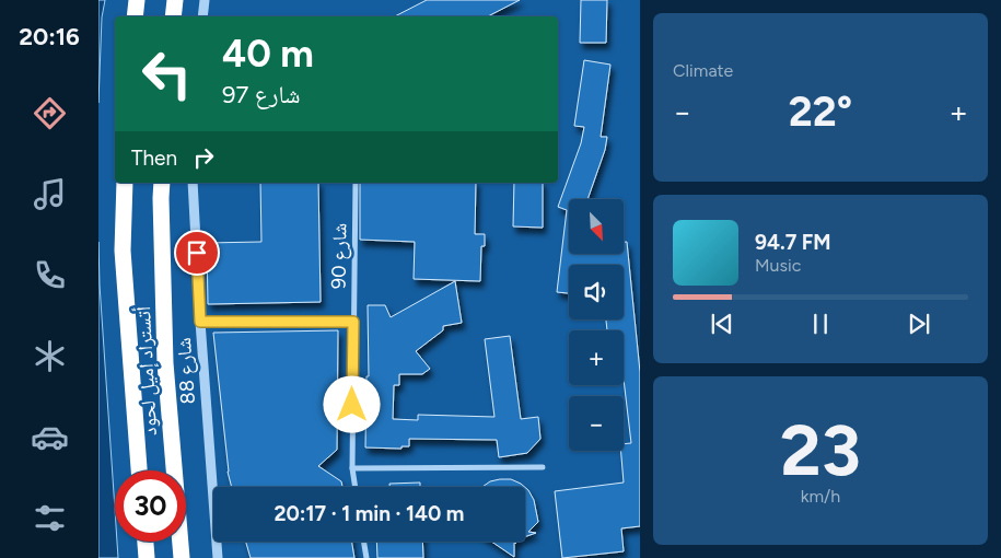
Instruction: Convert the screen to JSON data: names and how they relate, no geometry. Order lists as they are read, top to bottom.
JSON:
{
  "streets": {
    "highway": ["أتستراد إميل لحود"],
    "street": ["شارع 90", "شارع 88"]
  },
  "north": "bottom right",
  "page": {
    "tabs": "20:16",
    "tile": [
      "Climate",
      ["23", "km/h"]
    ],
    "turn": ["40 m", "شارع 97"],
    "heat": ["−", "22°", "+"],
    "then": "Then",
    "map_buttons": ["+", "−"],
    "song": ["94.7 FM", "Music"],
    "limit": "30",
    "trip": "20:17 · 1 min · 140 m"
  }
}
